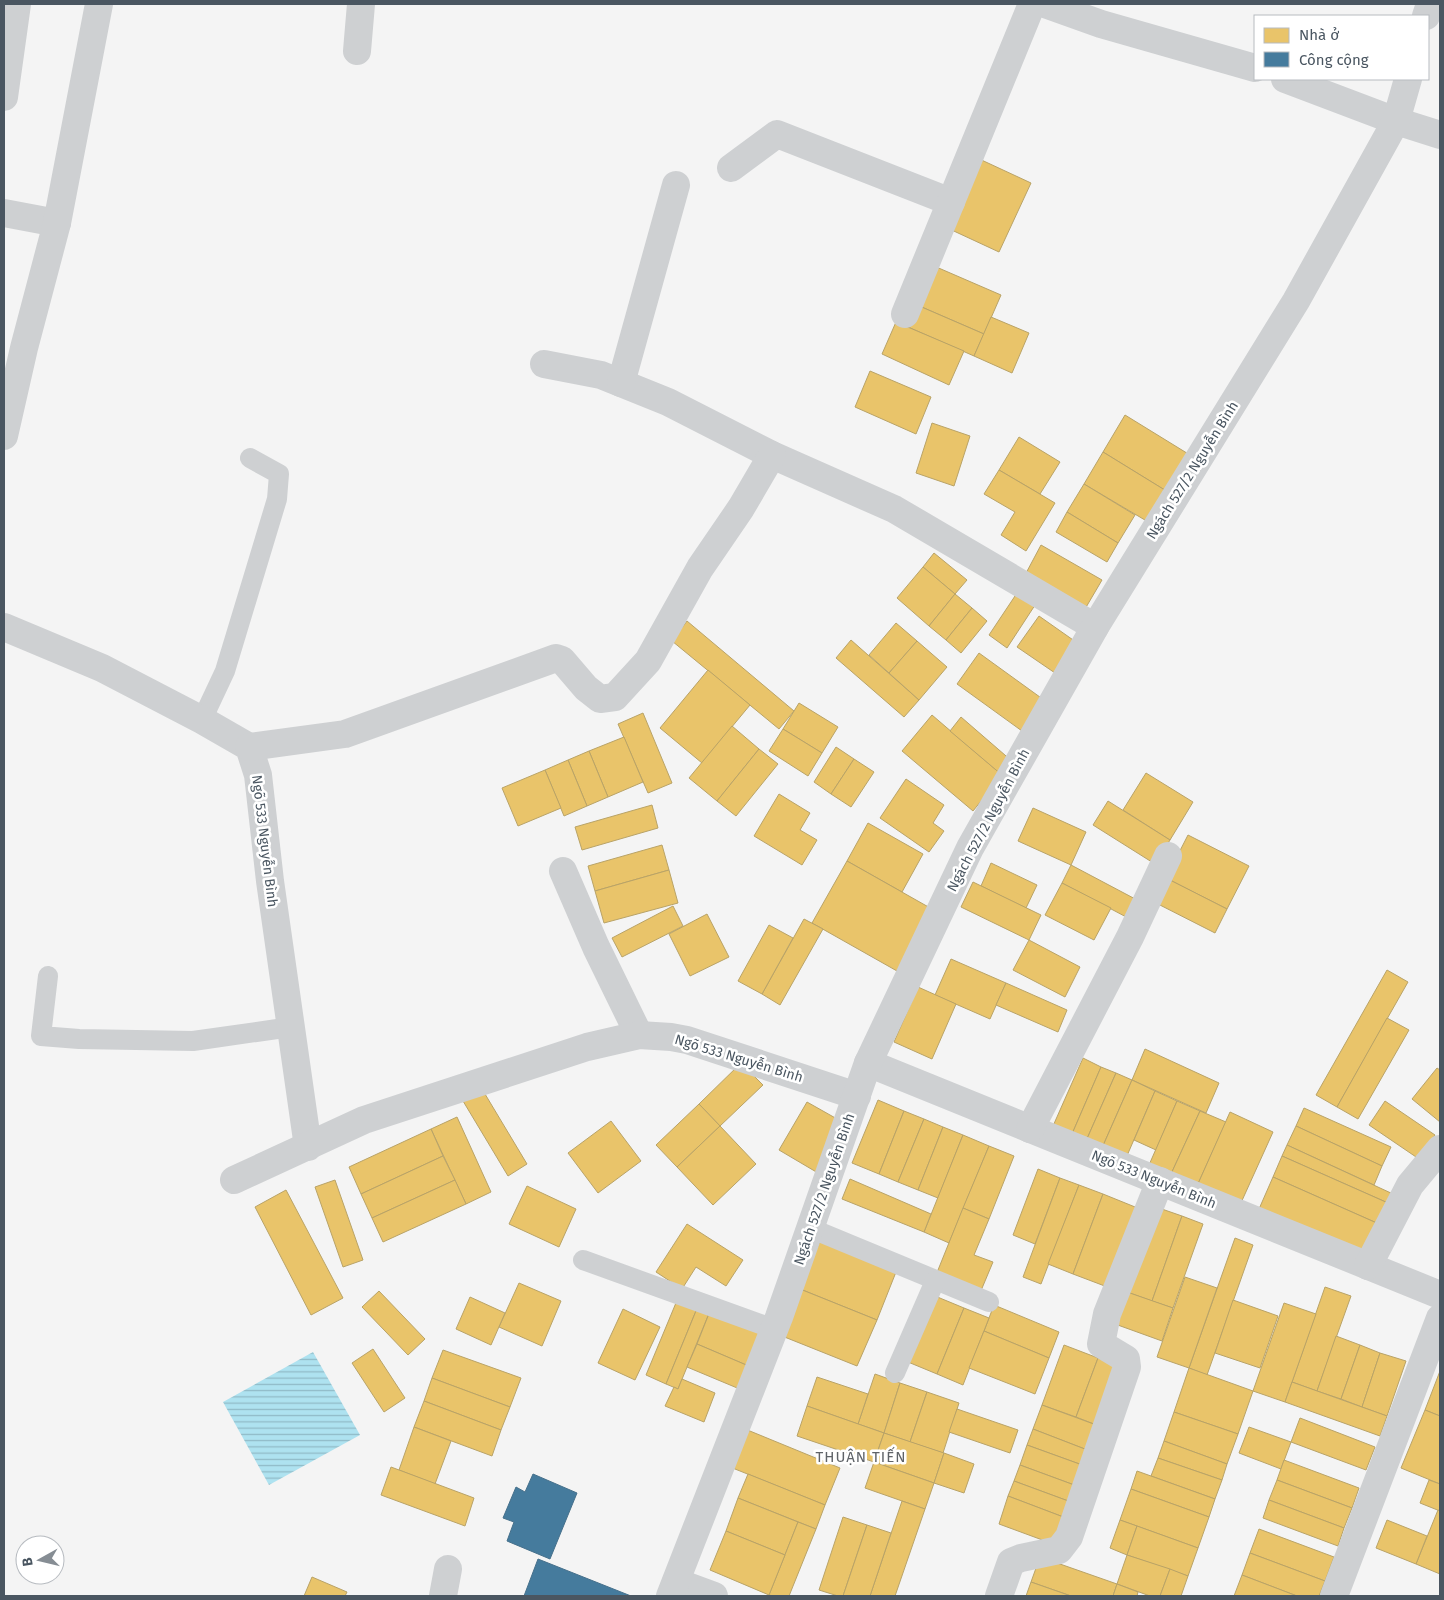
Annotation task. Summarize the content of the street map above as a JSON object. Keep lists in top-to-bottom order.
{
  "streets": {
    "street": ["Ngách 527/2 Nguyễn Bình", "Ngõ 533 Nguyễn Bình"]
  },
  "crossings": [
    ["Ngách 527/2 Nguyễn Bình", "Ngõ 533 Nguyễn Bình"]
  ],
  "districts": ["THUẬN TIẾN"],
  "legend": ["Nhà ở", "Công cộng"],
  "north": "left"
}
